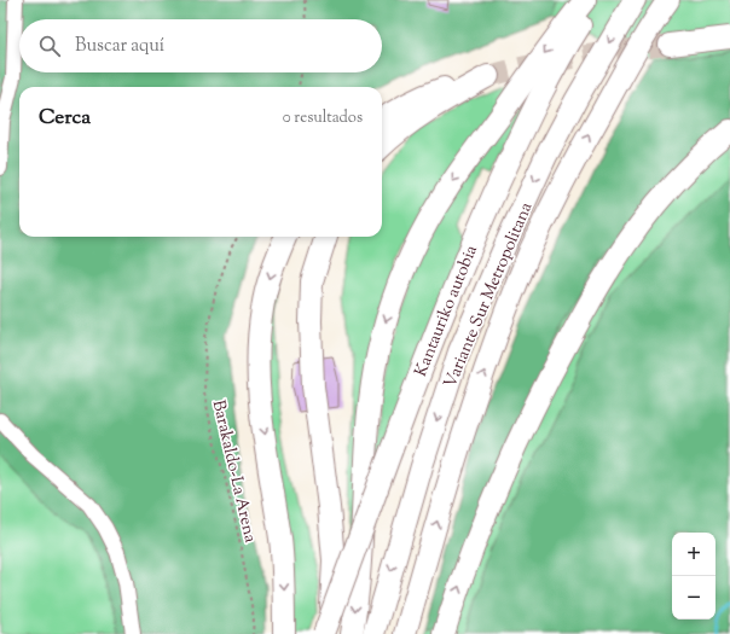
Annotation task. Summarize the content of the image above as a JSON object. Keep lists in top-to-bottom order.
{
  "streets": {
    "highway": ["Variante Sur Metropolitana", "Kantauriko autobia"],
    "path": ["Barakaldo-La Arena"]
  },
  "page": {
    "search": "Buscar aquí",
    "heading": ["Cerca", "0 resultados"],
    "map_buttons": ["+", "−"]
  }
}
